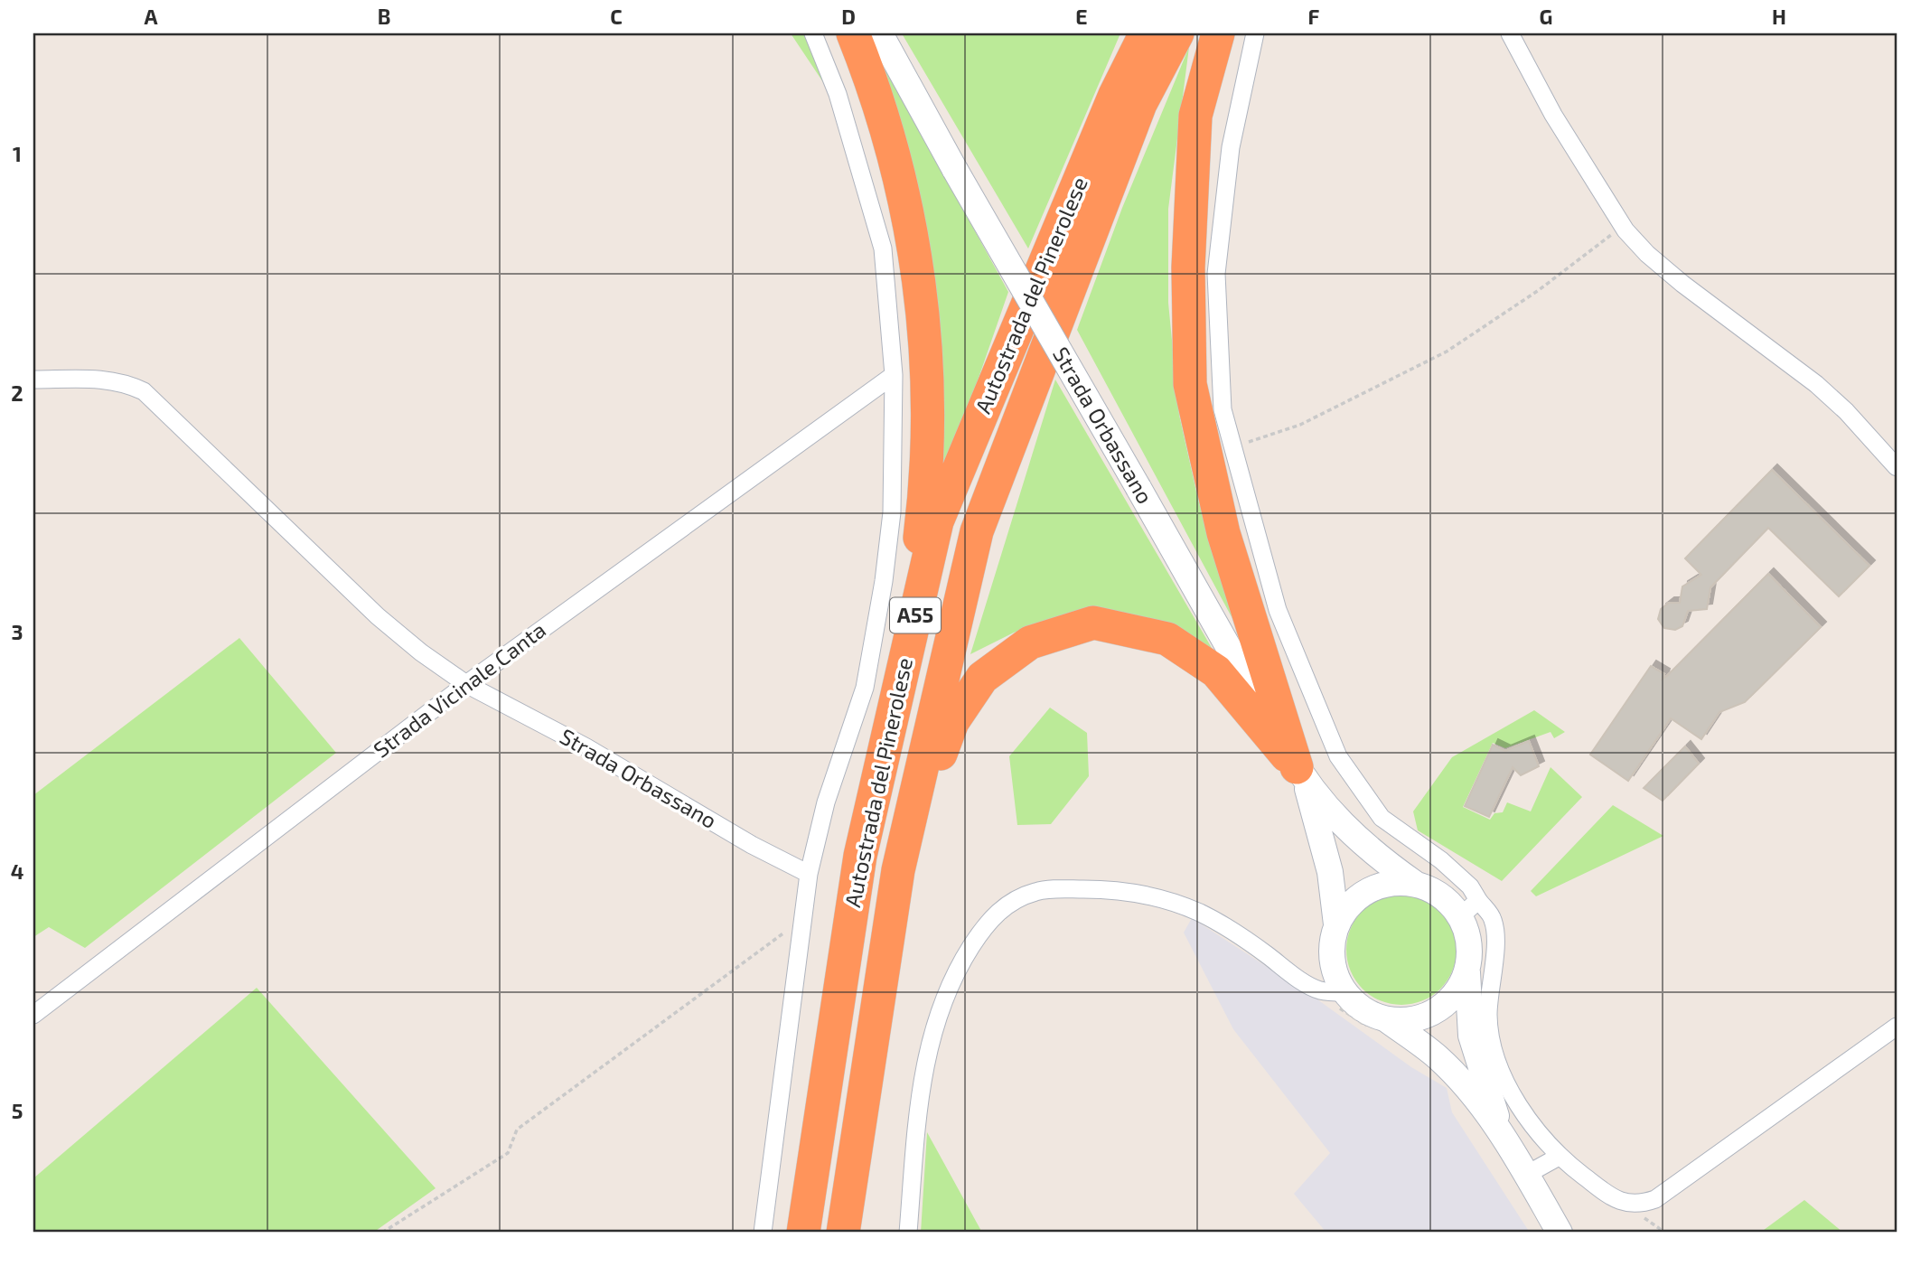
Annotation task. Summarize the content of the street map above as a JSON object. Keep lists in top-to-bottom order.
{
  "streets": {
    "highway": ["Autostrada del Pinerolese", "A55"],
    "main road": ["Strada Orbassano"],
    "street": ["Strada Vicinale Canta"]
  },
  "crossings": [
    ["Strada Orbassano", "Strada Vicinale Canta"]
  ],
  "grid": {
    "columns": [
      "A",
      "B",
      "C",
      "D",
      "E",
      "F",
      "G",
      "H"
    ],
    "rows": [
      "1",
      "2",
      "3",
      "4",
      "5"
    ]
  }
}
